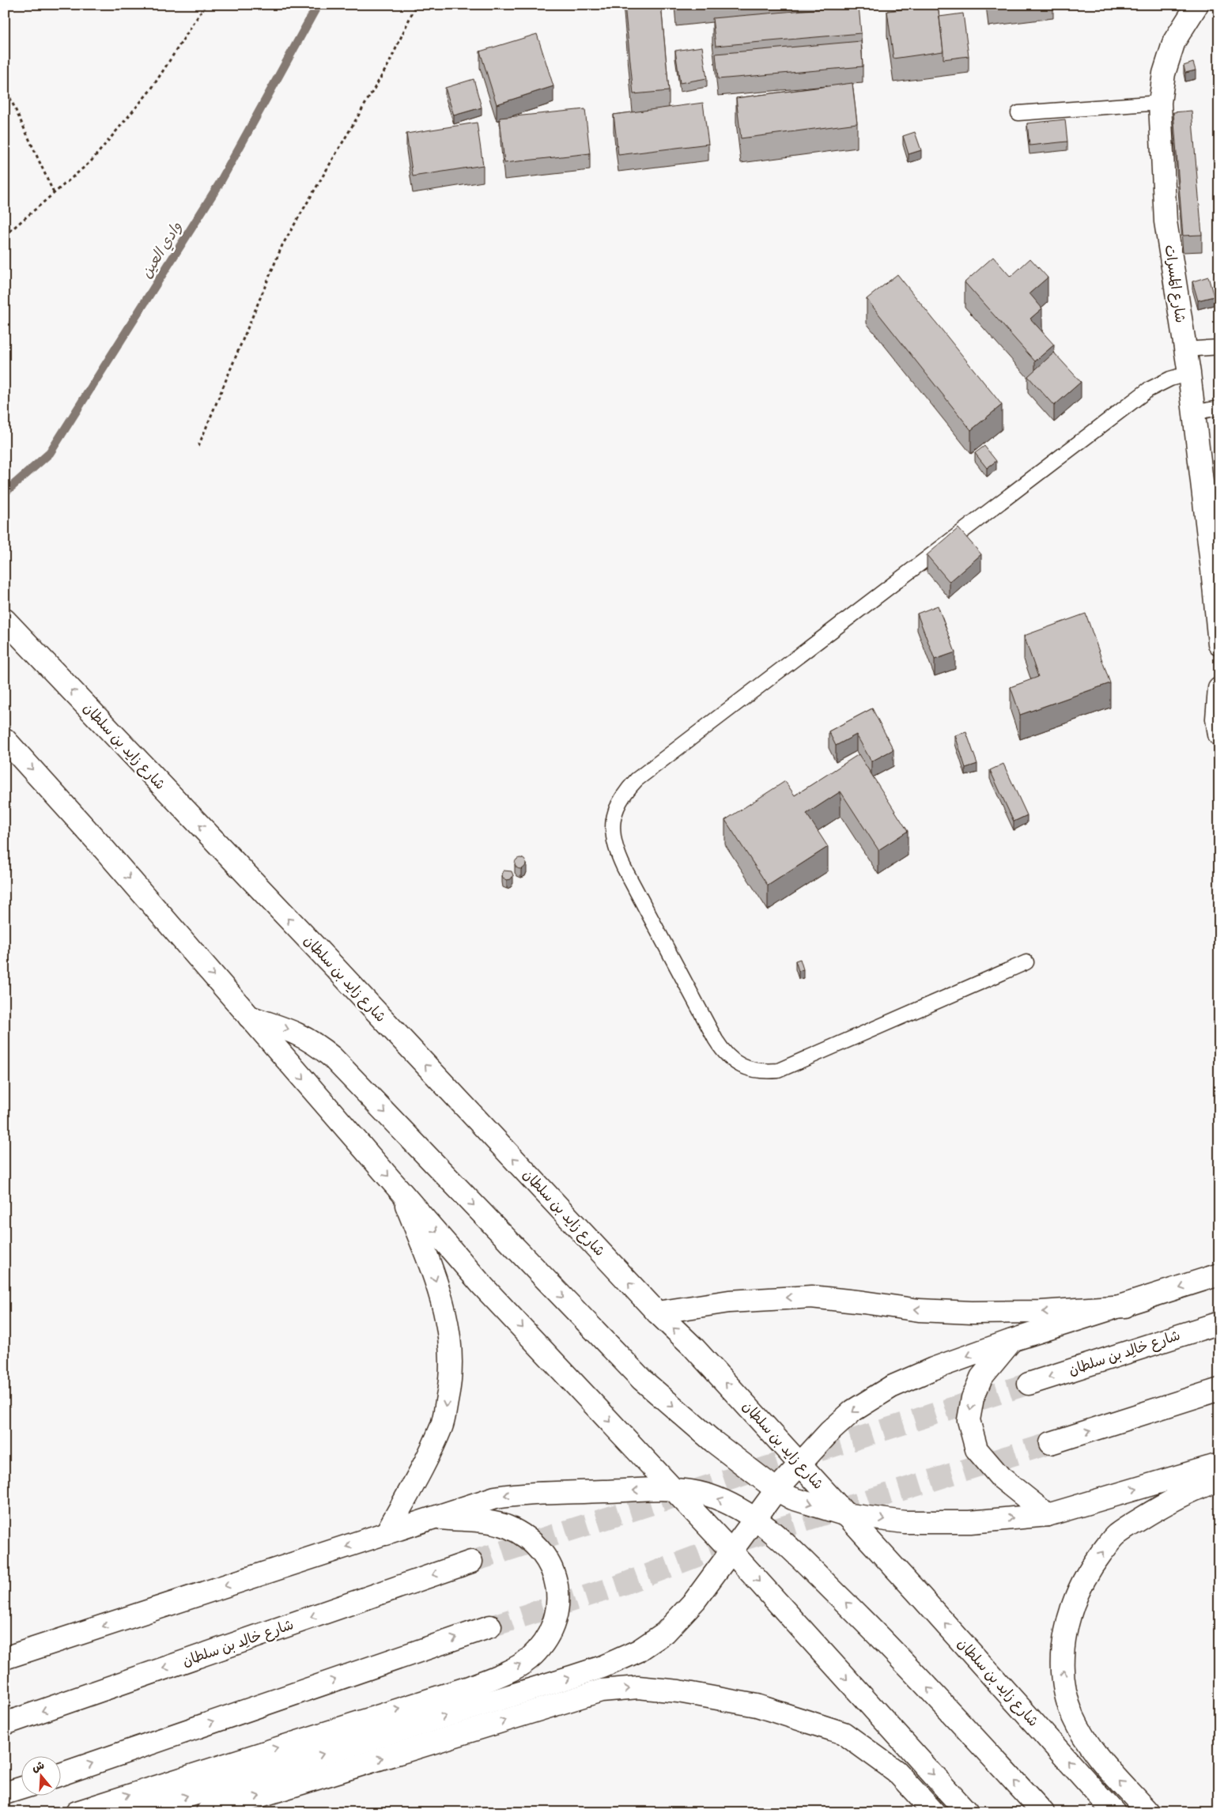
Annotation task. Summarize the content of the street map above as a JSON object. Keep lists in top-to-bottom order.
{
  "streets": {
    "main road": ["شارع المَسرات", "شارع زايد بن سلطان", "شارع خالِد بن سلطان"]
  },
  "water": ["وادي العين"],
  "north": "top"
}
